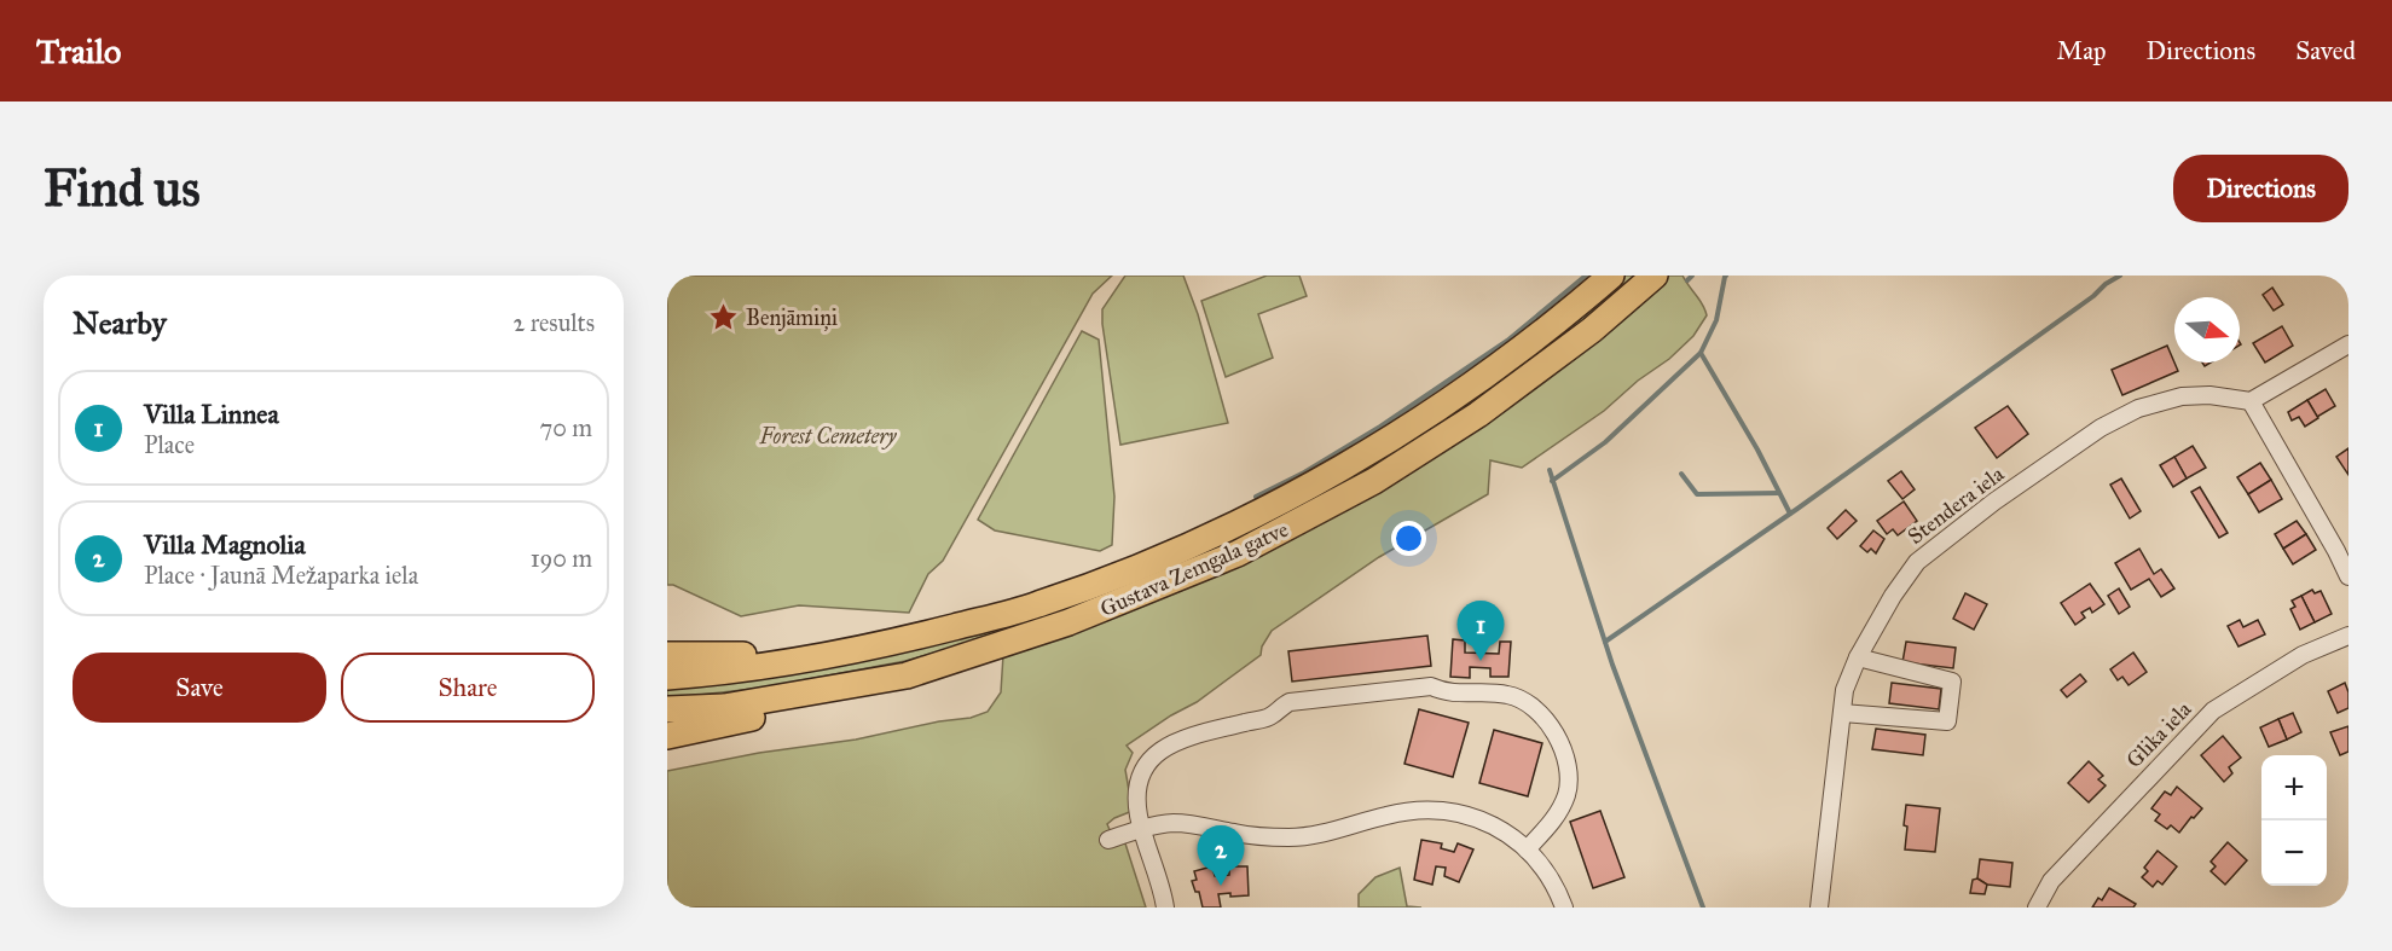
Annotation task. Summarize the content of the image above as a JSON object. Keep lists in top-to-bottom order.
{
  "streets": {
    "main road": ["Gustava Zemgala gatve"],
    "street": ["Stendera iela", "Glika iela"]
  },
  "parks": ["Forest Cemetery"],
  "places": {
    "place": ["Benjāmiņi"]
  },
  "north": "right",
  "page": {
    "header": "Trailo",
    "nav": ["Map", "Directions", "Saved"],
    "buttons": [
      "Directions",
      ["Save", "Share"]
    ],
    "title": "Find us",
    "heading": ["Nearby", "2 results"],
    "list": [
      {
        "mark": "1",
        "name": "Villa Linnea",
        "note": "Place",
        "value": "70 m"
      },
      {
        "mark": "2",
        "name": "Villa Magnolia",
        "note": "Place · Jaunā Mežaparka iela",
        "value": "190 m"
      }
    ],
    "pins": ["1", "2"],
    "map_buttons": ["+", "−"]
  }
}
